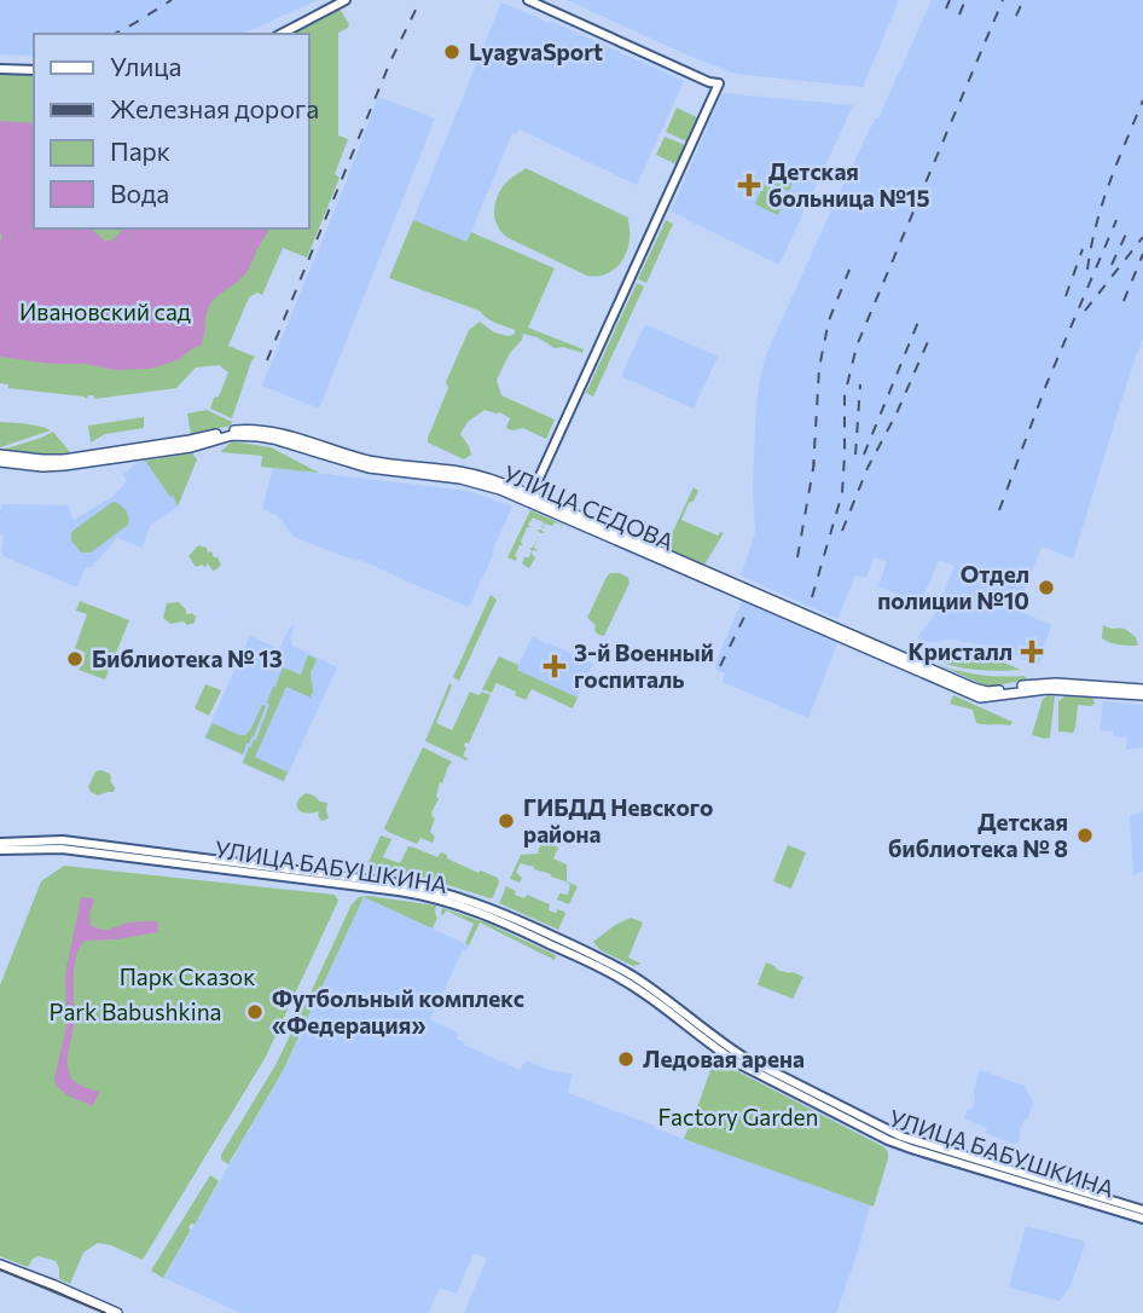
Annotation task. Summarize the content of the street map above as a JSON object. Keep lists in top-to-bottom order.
{
  "streets": {
    "main road": ["УЛИЦА СЕДОВА"],
    "street": ["УЛИЦА БАБУШКИНА"]
  },
  "parks": [
    "Ивановский сад",
    "Парк Сказок",
    "Park Babushkina",
    "Factory Garden"
  ],
  "places": {
    "other": [
      "LyagvaSport",
      "Отдел полиции №10",
      "Библиотека № 13",
      "ГИБДД Невского района",
      "Детская библиотека № 8",
      "Футбольный комплекс «Федерация»",
      "Ледовая арена"
    ],
    "health": ["Детская больница №15", "Кристалл", "3-й Военный госпиталь"]
  },
  "legend": [
    "Улица",
    "Железная дорога",
    "Парк",
    "Вода"
  ]
}
